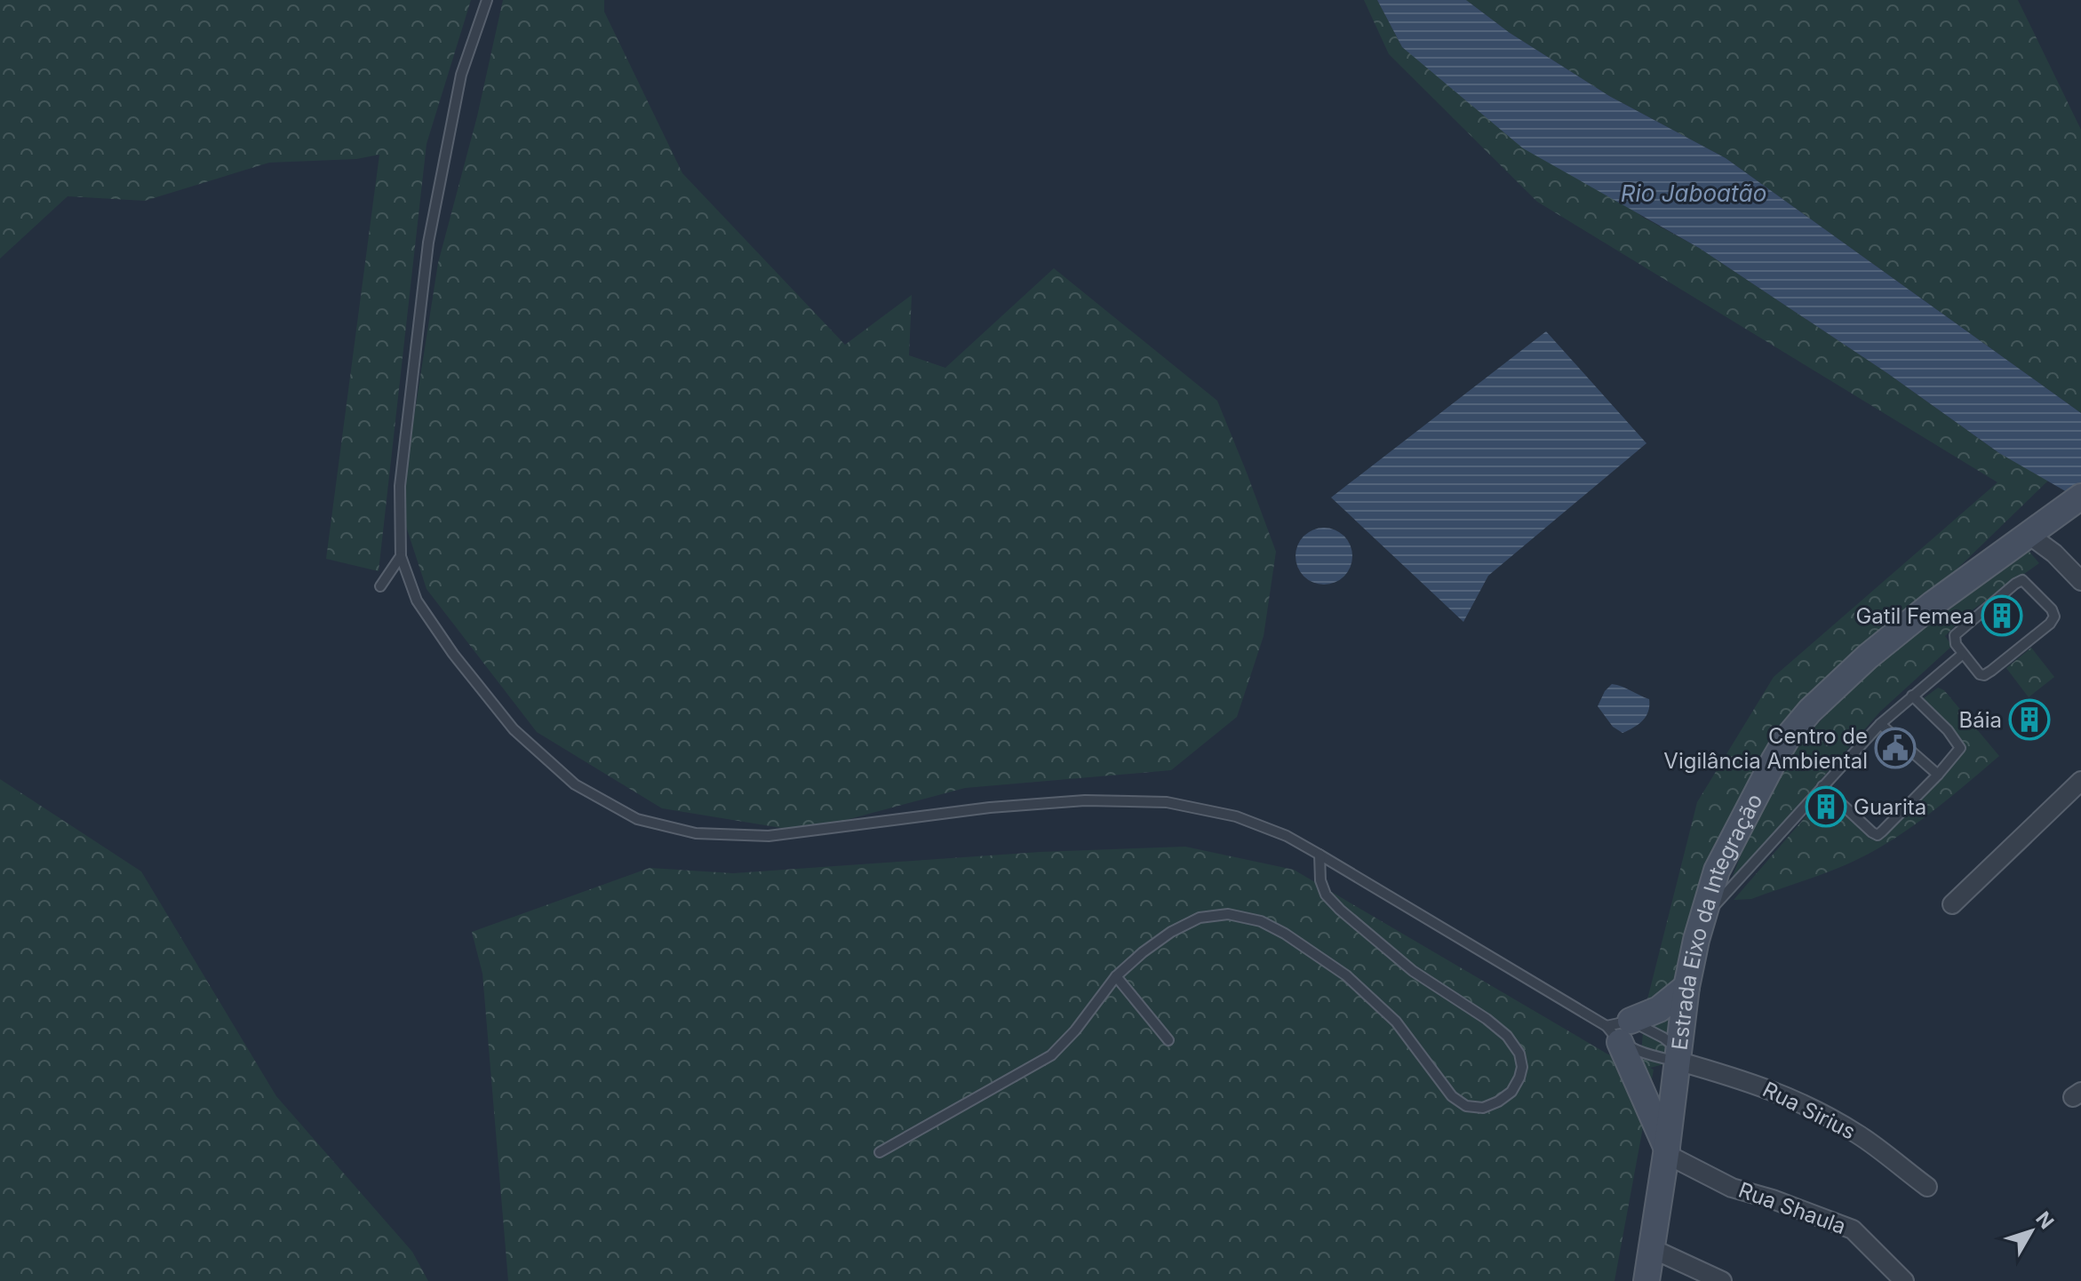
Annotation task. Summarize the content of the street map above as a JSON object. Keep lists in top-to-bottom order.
{
  "streets": {
    "main road": ["Estrada Eixo da Integração"],
    "street": ["Rua Sirius", "Rua Shaula"]
  },
  "crossings": [
    ["Estrada Eixo da Integração", "Rua Sirius"],
    ["Estrada Eixo da Integração", "Rua Shaula"]
  ],
  "water": ["Rio Jaboatão"],
  "places": {
    "building": ["Gatil Femea", "Báia", "Guarita"],
    "public building": ["Centro de Vigilância Ambiental"]
  },
  "north": "top right"
}
